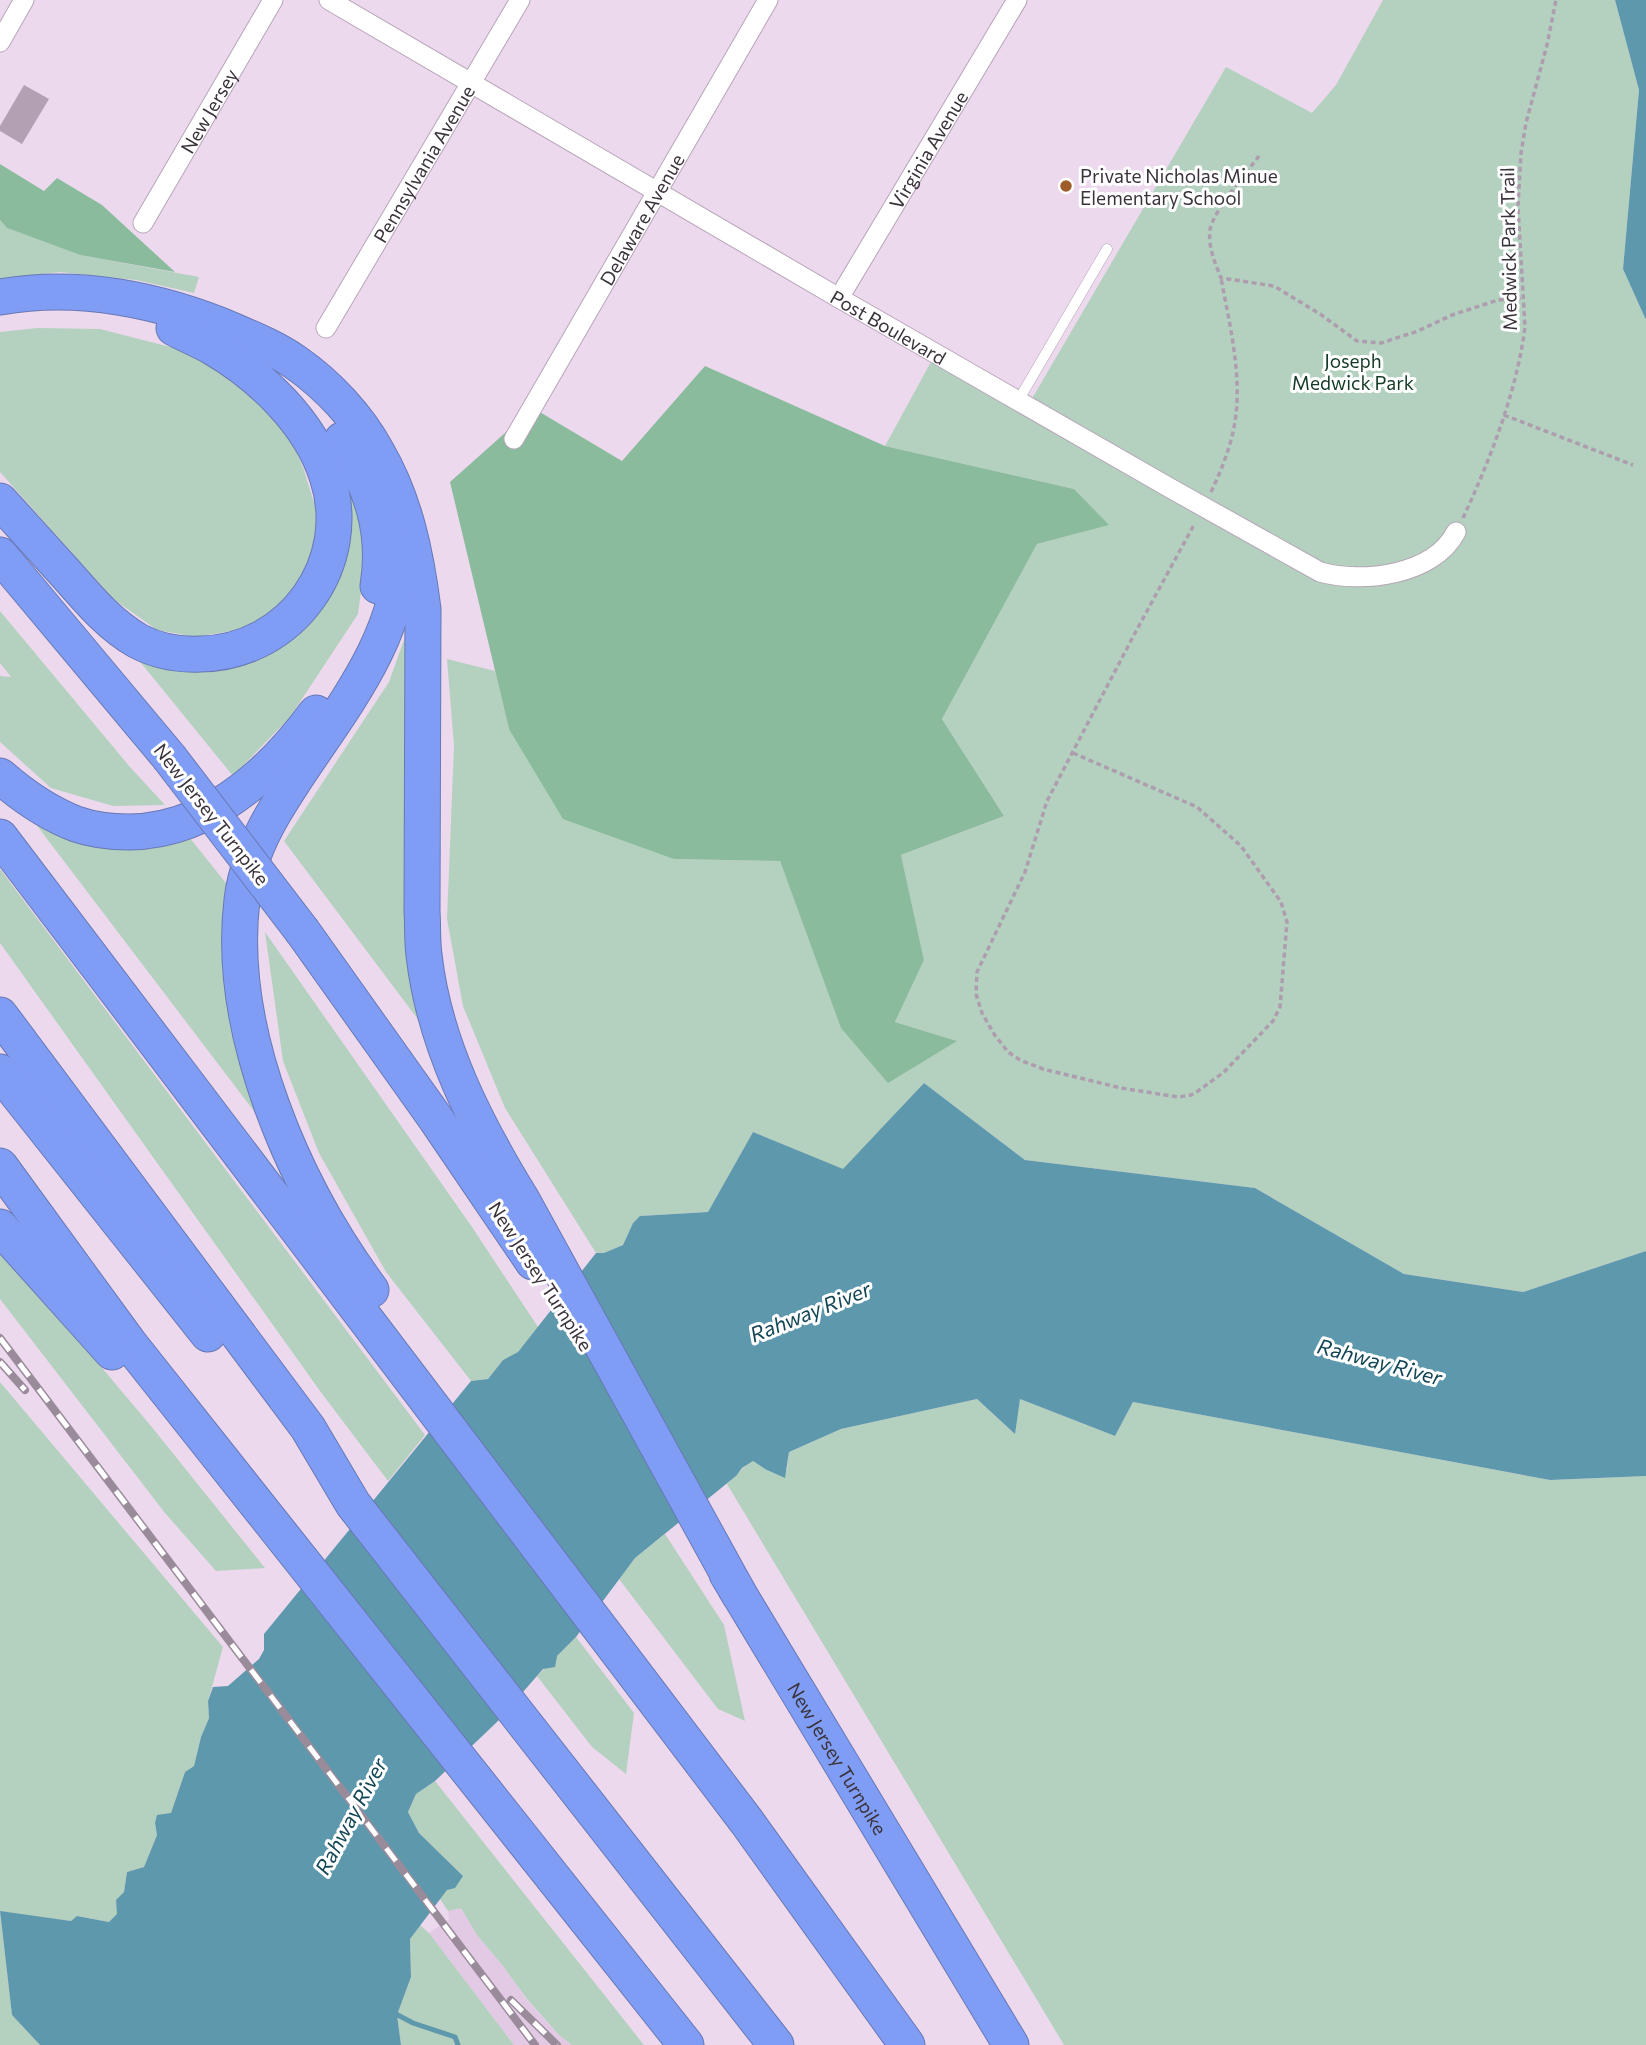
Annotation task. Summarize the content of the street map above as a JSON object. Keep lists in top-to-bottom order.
{
  "streets": {
    "highway": ["New Jersey Turnpike"],
    "street": [
      "New Jersey",
      "Virginia Avenue",
      "Pennsylvania Avenue",
      "Delaware Avenue",
      "Post Boulevard"
    ],
    "path": ["Medwick Park Trail"]
  },
  "crossings": [
    ["Virginia Avenue", "Post Boulevard"],
    ["Pennsylvania Avenue", "Post Boulevard"],
    ["Delaware Avenue", "Post Boulevard"],
    ["Medwick Park Trail", "Post Boulevard"]
  ],
  "water": ["Rahway River"],
  "parks": ["Joseph Medwick Park"],
  "places": ["Private Nicholas Minue Elementary School"]
}
